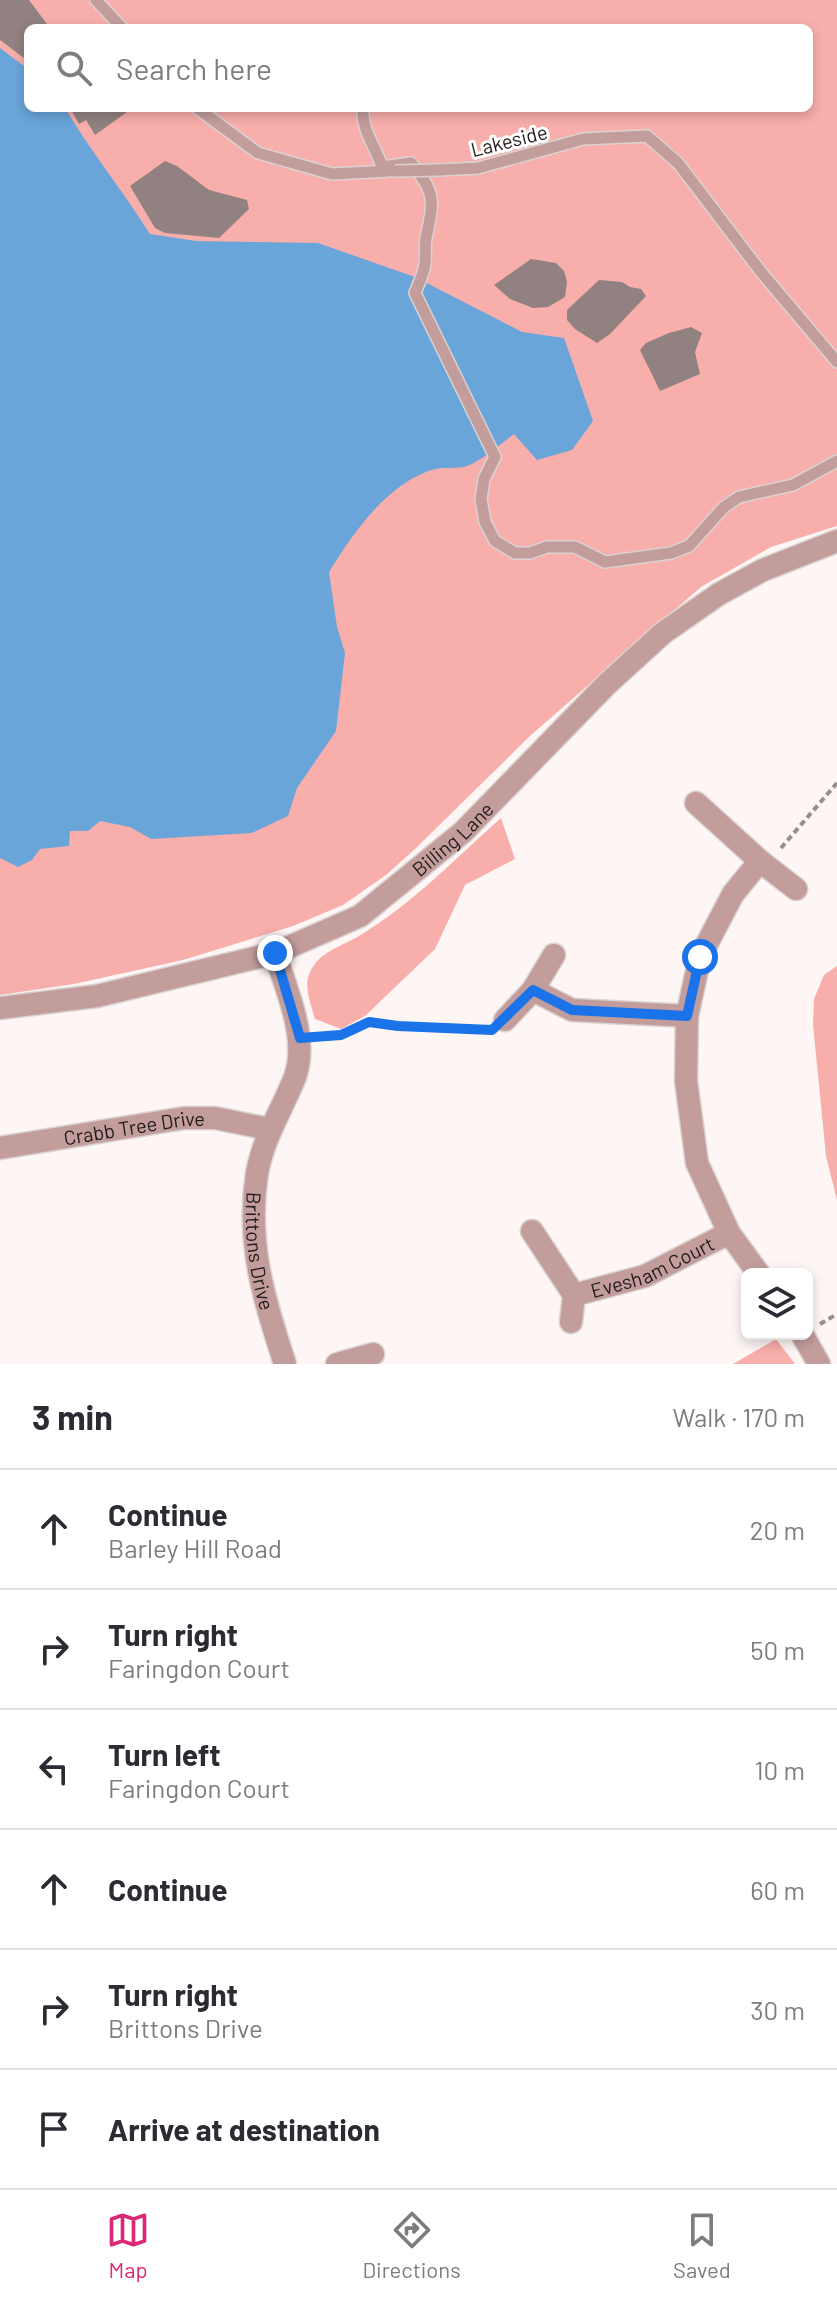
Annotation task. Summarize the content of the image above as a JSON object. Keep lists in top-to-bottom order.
{
  "streets": {
    "street": [
      "Billing Lane",
      "Crabb Tree Drive",
      "Brittons Drive",
      "Evesham Court"
    ],
    "lane": ["Lakeside"]
  },
  "crossings": [
    ["Billing Lane", "Brittons Drive"],
    ["Crabb Tree Drive", "Brittons Drive"]
  ],
  "page": {
    "search": "Search here",
    "heading": ["3 min", "Walk · 170 m"],
    "list": [
      ["Continue", "Barley Hill Road", "20 m"],
      ["Turn right", "Faringdon Court", "50 m"],
      ["Turn left", "Faringdon Court", "10 m"],
      ["Continue", "60 m"],
      ["Turn right", "Brittons Drive", "30 m"],
      "Arrive at destination"
    ],
    "nav": ["Map", "Directions", "Saved"]
  }
}
